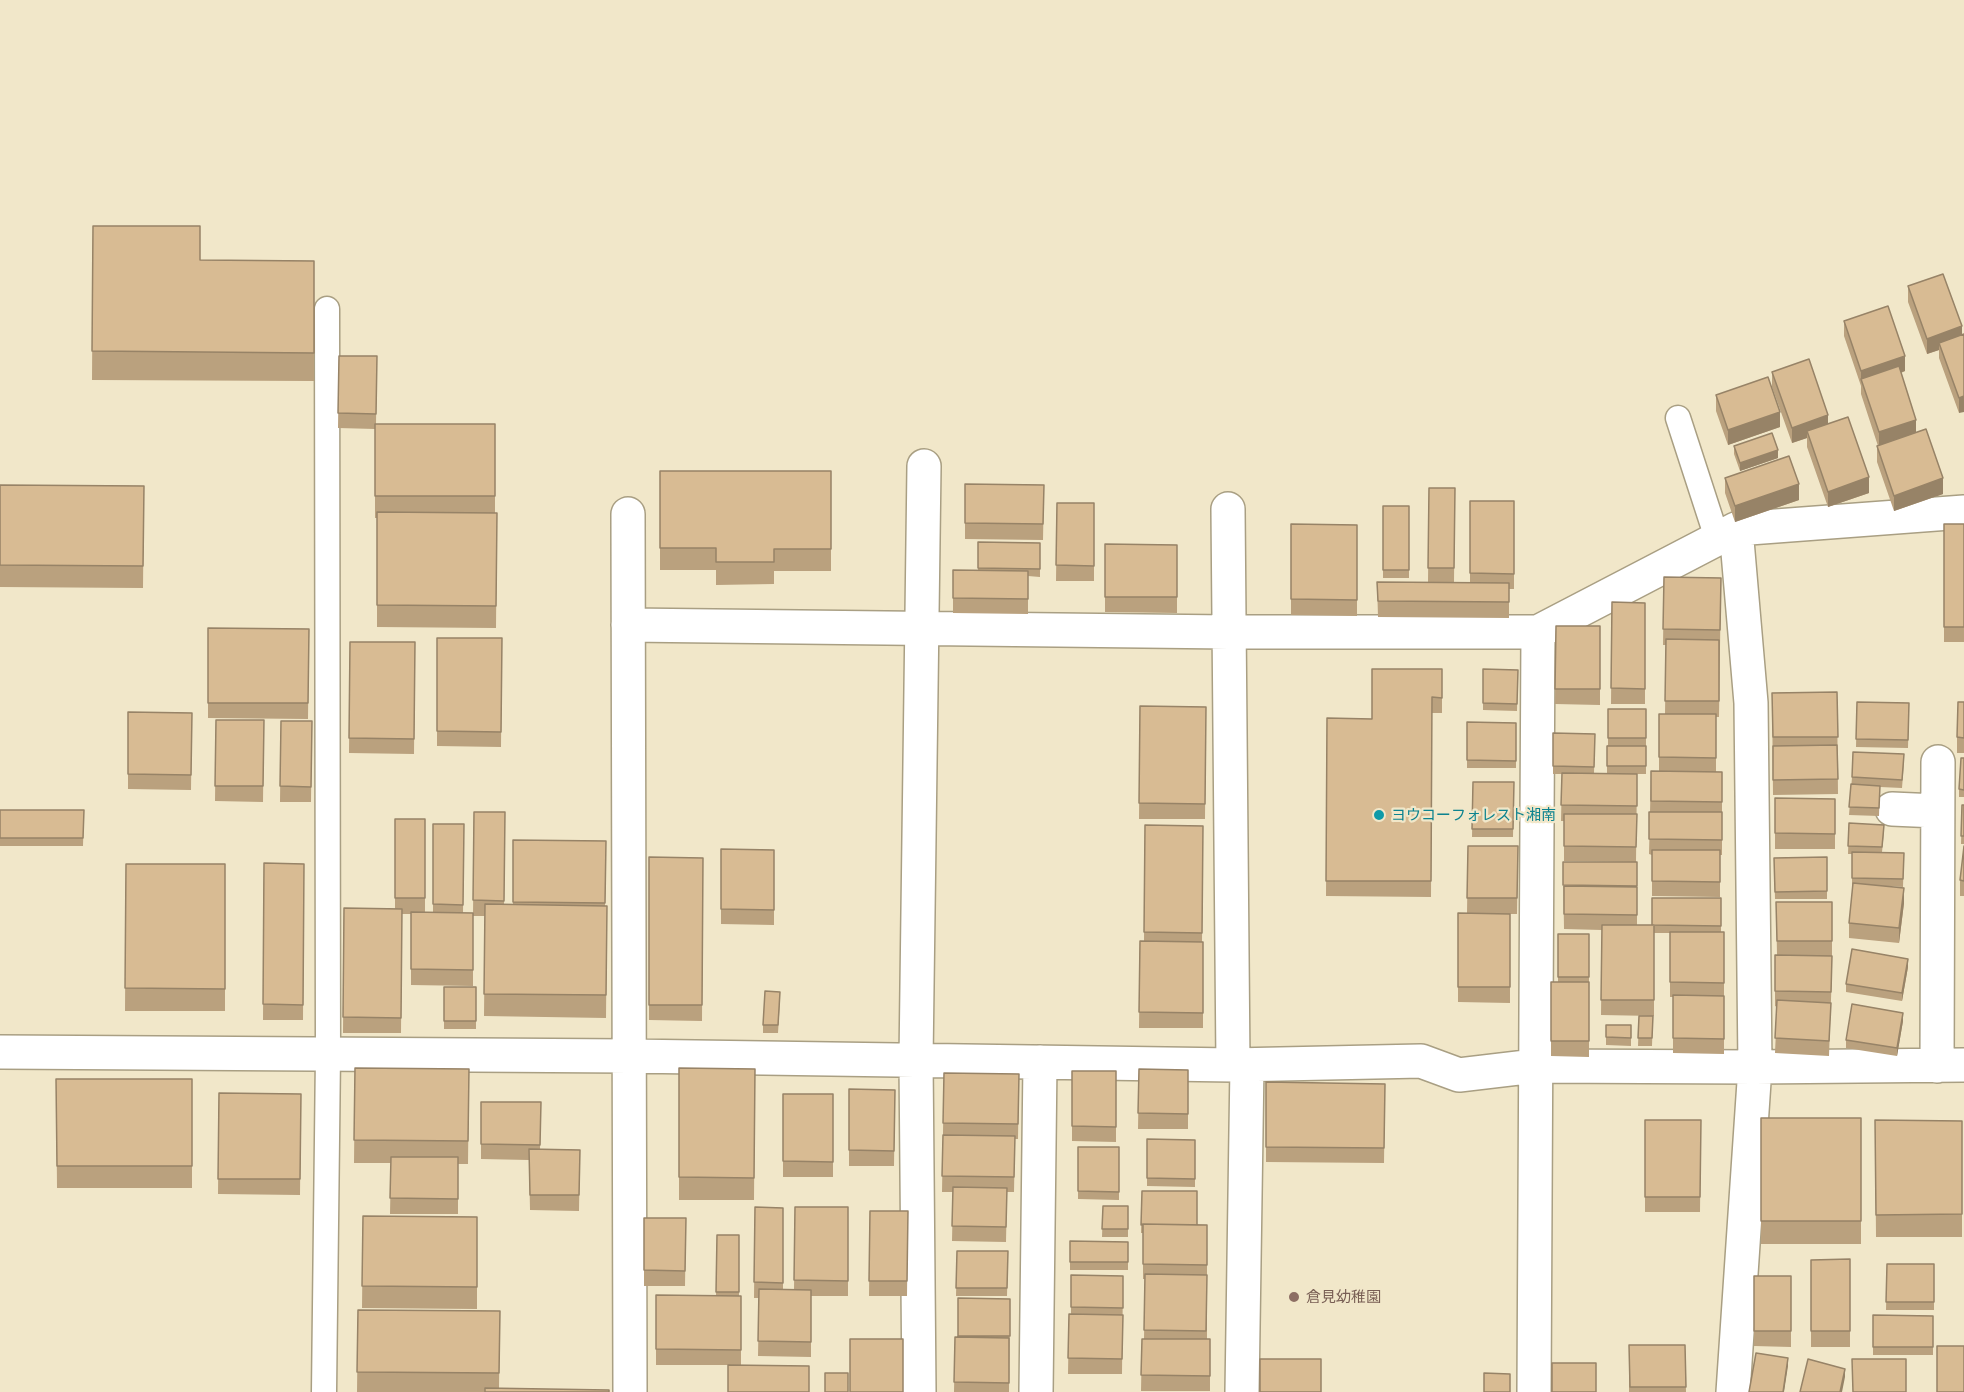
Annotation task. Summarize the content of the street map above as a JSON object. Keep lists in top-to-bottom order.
{
  "places": ["ヨウコーフォレスト湘南", "倉見幼稚園"]
}
